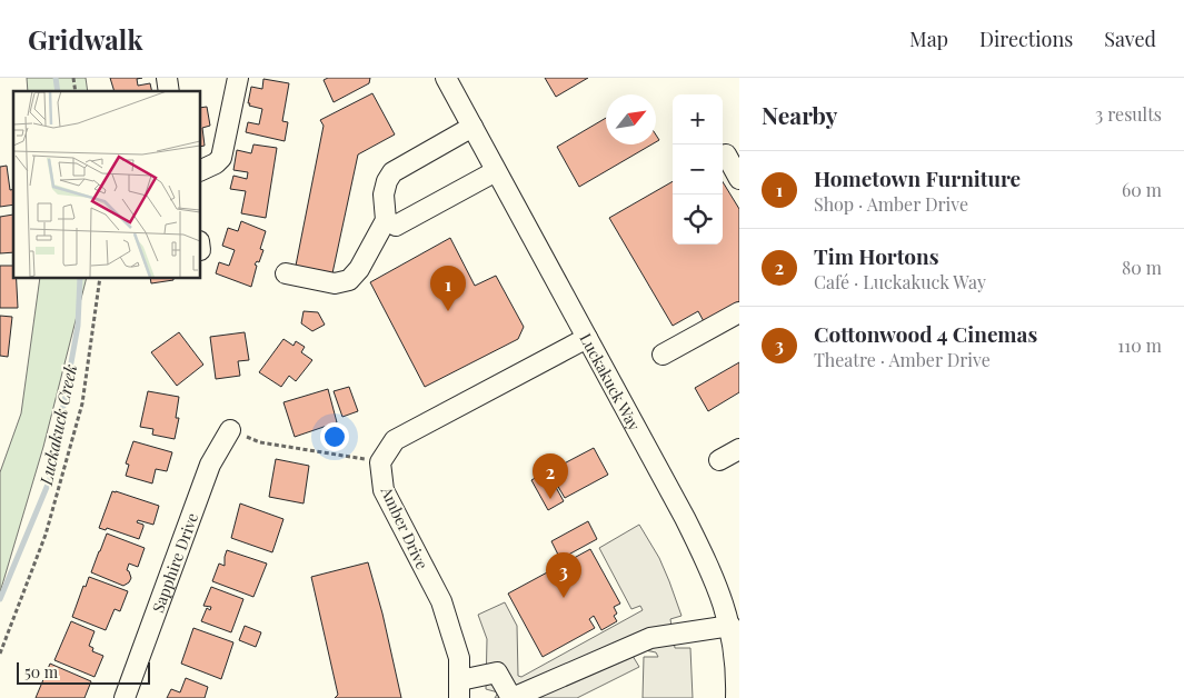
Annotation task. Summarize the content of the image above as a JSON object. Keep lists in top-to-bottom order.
{
  "streets": {
    "street": ["Luckakuck Way", "Amber Drive", "Sapphire Drive"]
  },
  "water": ["Luckakuck Creek"],
  "scale_bar": "50 m",
  "north": "top right",
  "page": {
    "header": "Gridwalk",
    "nav": ["Map", "Directions", "Saved"],
    "heading": ["Nearby", "3 results"],
    "map_buttons": ["+", "−"],
    "list": [
      {
        "mark": "1",
        "name": "Hometown Furniture",
        "note": "Shop · Amber Drive",
        "value": "60 m"
      },
      {
        "mark": "2",
        "name": "Tim Hortons",
        "note": "Café · Luckakuck Way",
        "value": "80 m"
      },
      {
        "mark": "3",
        "name": "Cottonwood 4 Cinemas",
        "note": "Theatre · Amber Drive",
        "value": "110 m"
      }
    ],
    "pins": ["1", "2", "3"],
    "scale": "50 m"
  }
}
